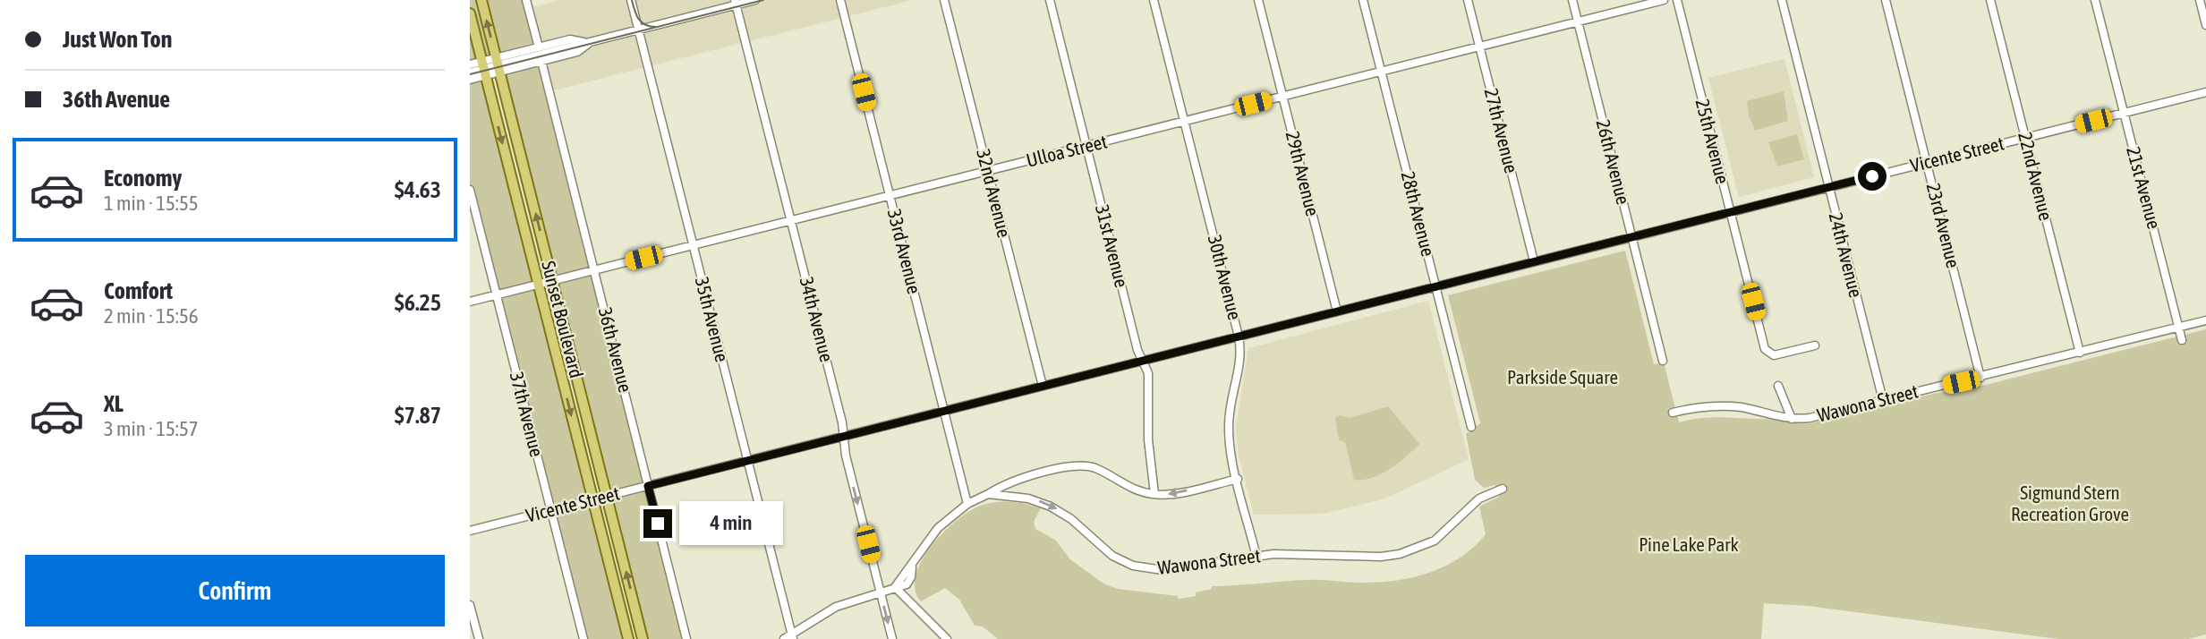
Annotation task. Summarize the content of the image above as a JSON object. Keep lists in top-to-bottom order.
{
  "streets": {
    "main road": ["Sunset Boulevard"],
    "street": [
      "27th Avenue",
      "25th Avenue",
      "Ulloa Street",
      "Vicente Street",
      "26th Avenue",
      "29th Avenue",
      "22nd Avenue",
      "21st Avenue",
      "32nd Avenue",
      "28th Avenue",
      "23rd Avenue",
      "31st Avenue",
      "33rd Avenue",
      "24th Avenue",
      "30th Avenue",
      "35th Avenue",
      "34th Avenue",
      "36th Avenue",
      "Wawona Street",
      "37th Avenue"
    ]
  },
  "crossings": [
    ["27th Avenue", "Ulloa Street"],
    ["27th Avenue", "Vicente Street"],
    ["25th Avenue", "Vicente Street"],
    ["Ulloa Street", "26th Avenue"],
    ["Ulloa Street", "29th Avenue"],
    ["Ulloa Street", "32nd Avenue"],
    ["Ulloa Street", "28th Avenue"],
    ["Ulloa Street", "31st Avenue"],
    ["Ulloa Street", "33rd Avenue"],
    ["Ulloa Street", "30th Avenue"],
    ["Ulloa Street", "Sunset Boulevard"],
    ["Ulloa Street", "35th Avenue"],
    ["Ulloa Street", "34th Avenue"],
    ["Ulloa Street", "36th Avenue"],
    ["Ulloa Street", "37th Avenue"],
    ["Vicente Street", "26th Avenue"],
    ["Vicente Street", "29th Avenue"],
    ["Vicente Street", "22nd Avenue"],
    ["Vicente Street", "21st Avenue"],
    ["Vicente Street", "32nd Avenue"],
    ["Vicente Street", "28th Avenue"],
    ["Vicente Street", "23rd Avenue"],
    ["Vicente Street", "31st Avenue"],
    ["Vicente Street", "33rd Avenue"],
    ["Vicente Street", "24th Avenue"],
    ["Vicente Street", "30th Avenue"],
    ["Vicente Street", "Sunset Boulevard"],
    ["Vicente Street", "35th Avenue"],
    ["Vicente Street", "34th Avenue"],
    ["Vicente Street", "36th Avenue"],
    ["Vicente Street", "37th Avenue"],
    ["22nd Avenue", "Wawona Street"],
    ["21st Avenue", "Wawona Street"],
    ["23rd Avenue", "Wawona Street"],
    ["24th Avenue", "Wawona Street"],
    ["30th Avenue", "Wawona Street"]
  ],
  "parks": ["Parkside Square", "Sigmund Stern Recreation Grove", "Pine Lake Park"],
  "page": {
    "banner": ["Just Won Ton", "36th Avenue"],
    "list": [
      {
        "name": "Economy",
        "note": "1 min · 15:55",
        "value": "$4.63"
      },
      {
        "name": "Comfort",
        "note": "2 min · 15:56",
        "value": "$6.25"
      },
      {
        "name": "XL",
        "note": "3 min · 15:57",
        "value": "$7.87"
      }
    ],
    "bubble": "4 min",
    "buttons": "Confirm"
  }
}
